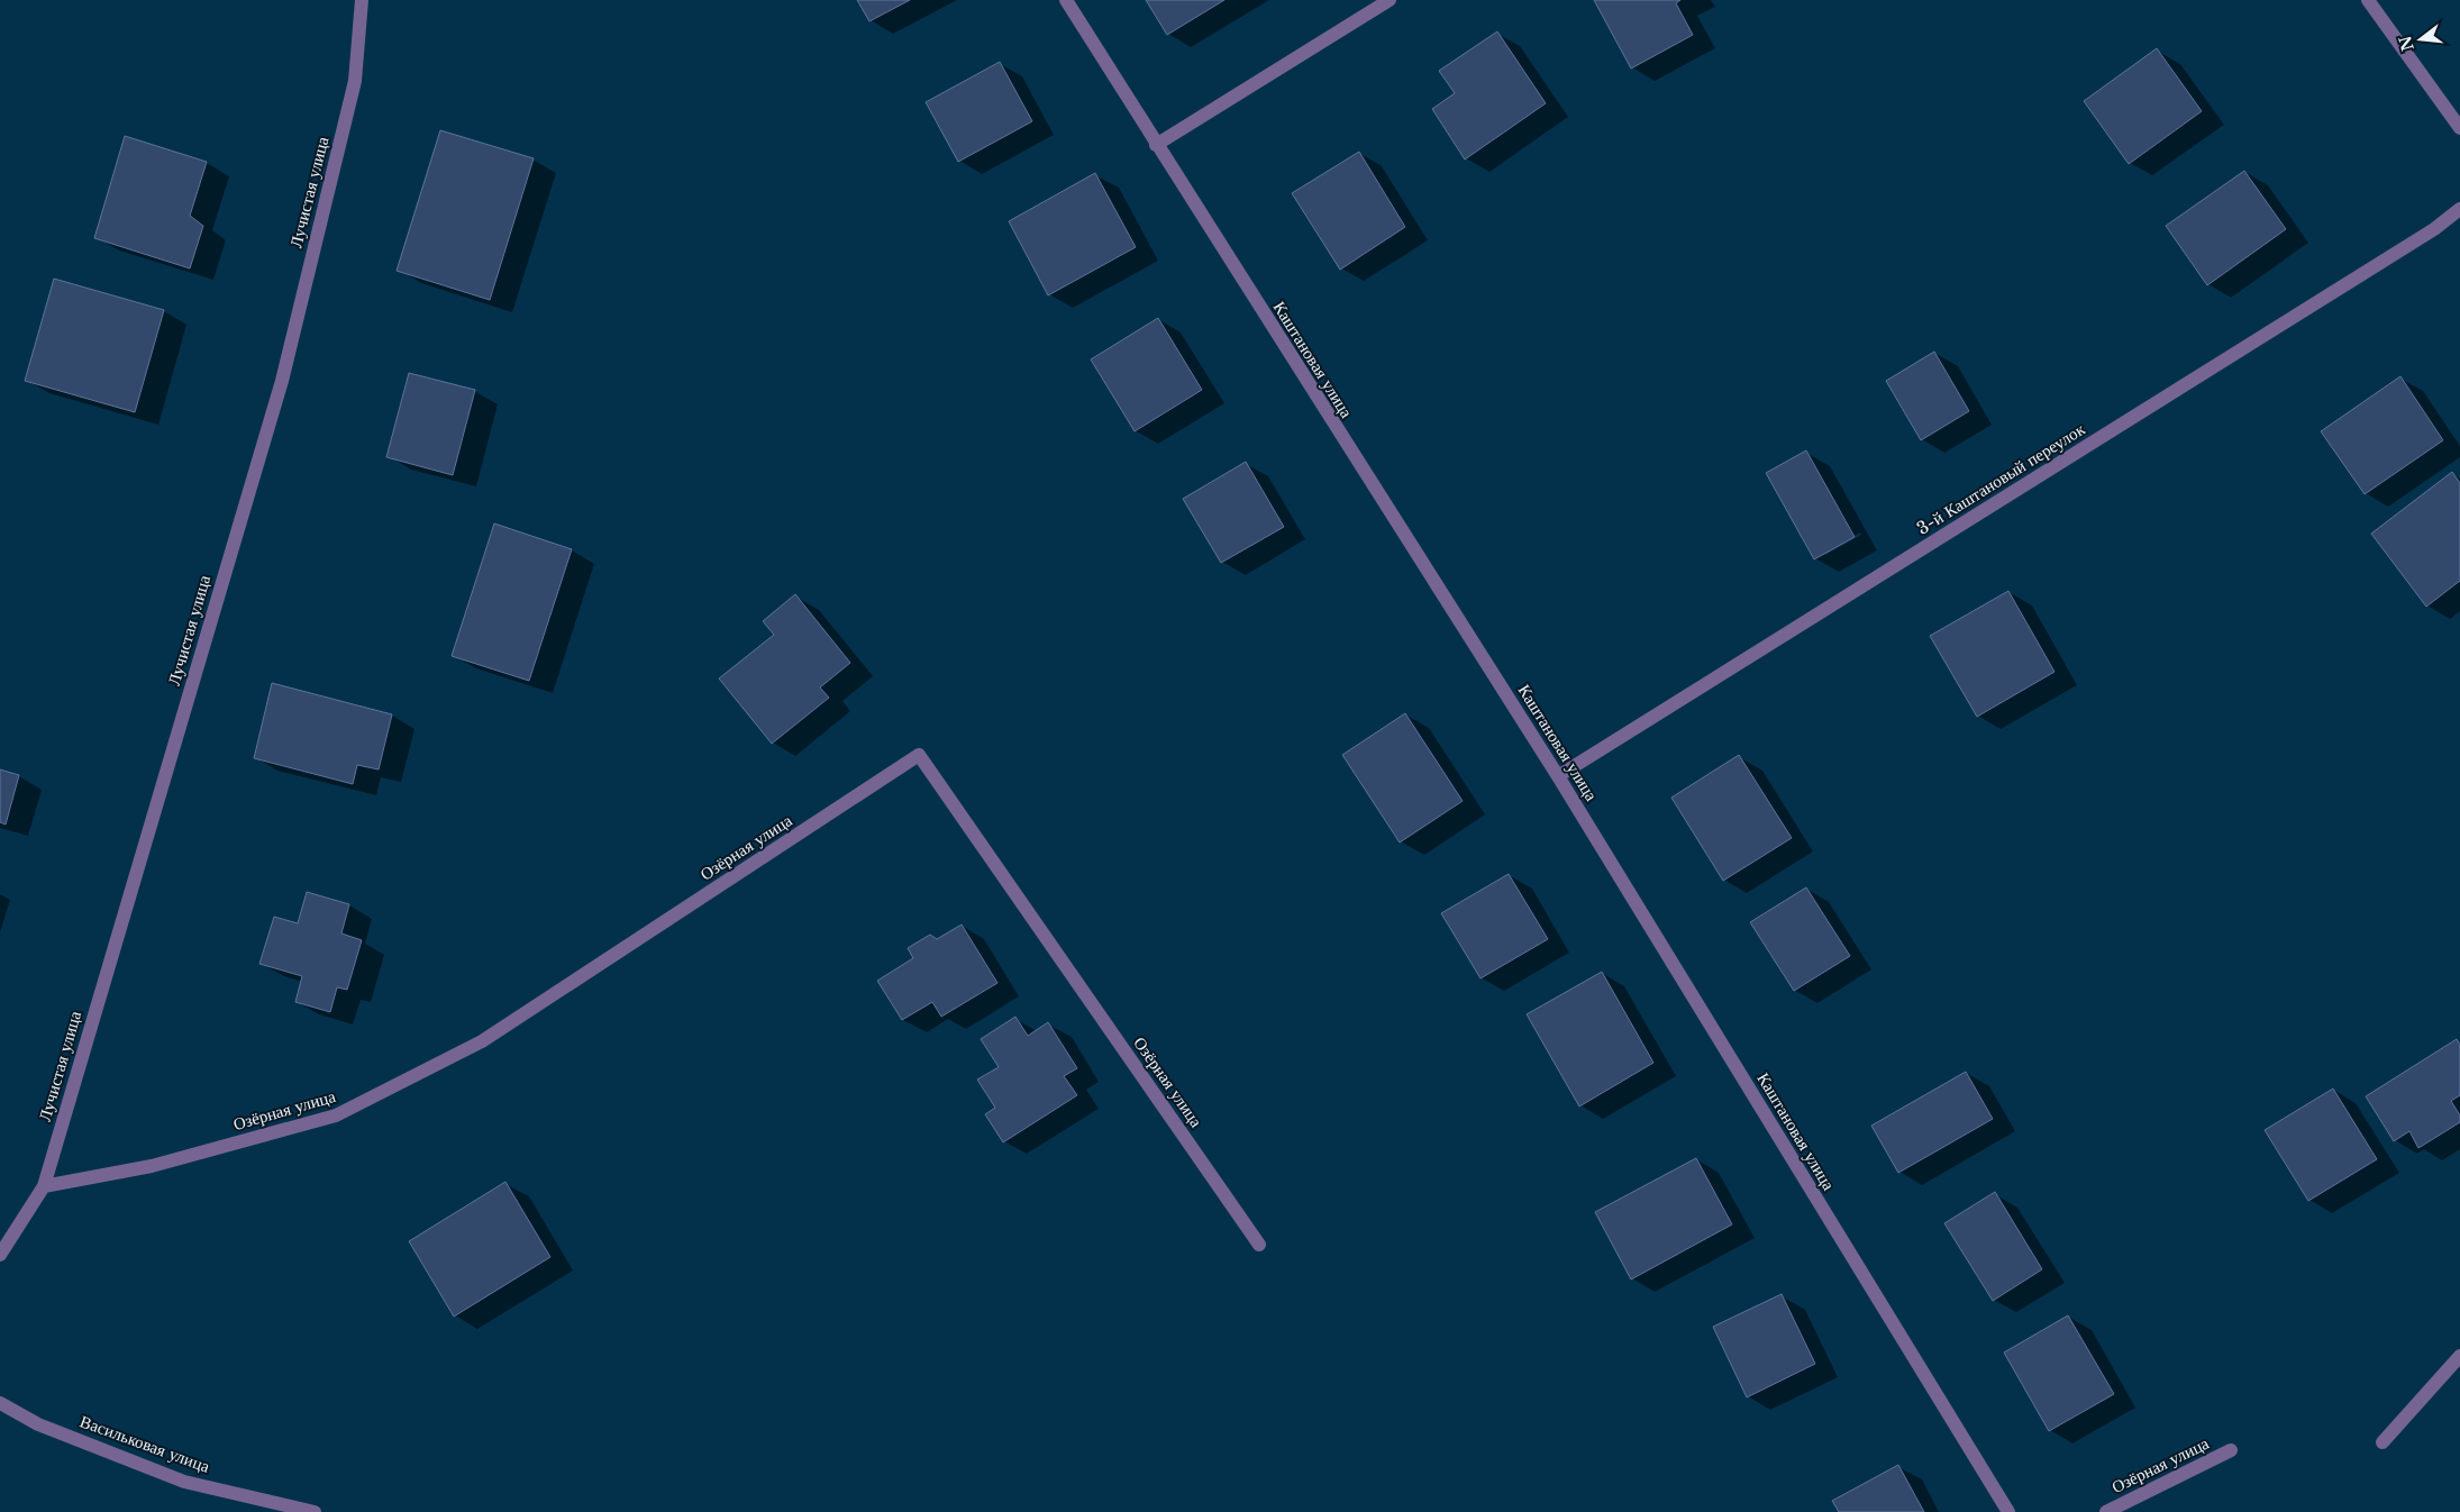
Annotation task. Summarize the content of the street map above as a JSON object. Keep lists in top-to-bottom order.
{
  "streets": {
    "street": [
      "Лучистая улица",
      "Каштановая улица",
      "3-й Каштановый переулок",
      "Озёрная улица",
      "Васильковая улица"
    ]
  },
  "crossings": [
    ["Лучистая улица", "Озёрная улица"],
    ["Каштановая улица", "3-й Каштановый переулок"]
  ],
  "north": "left"
}
